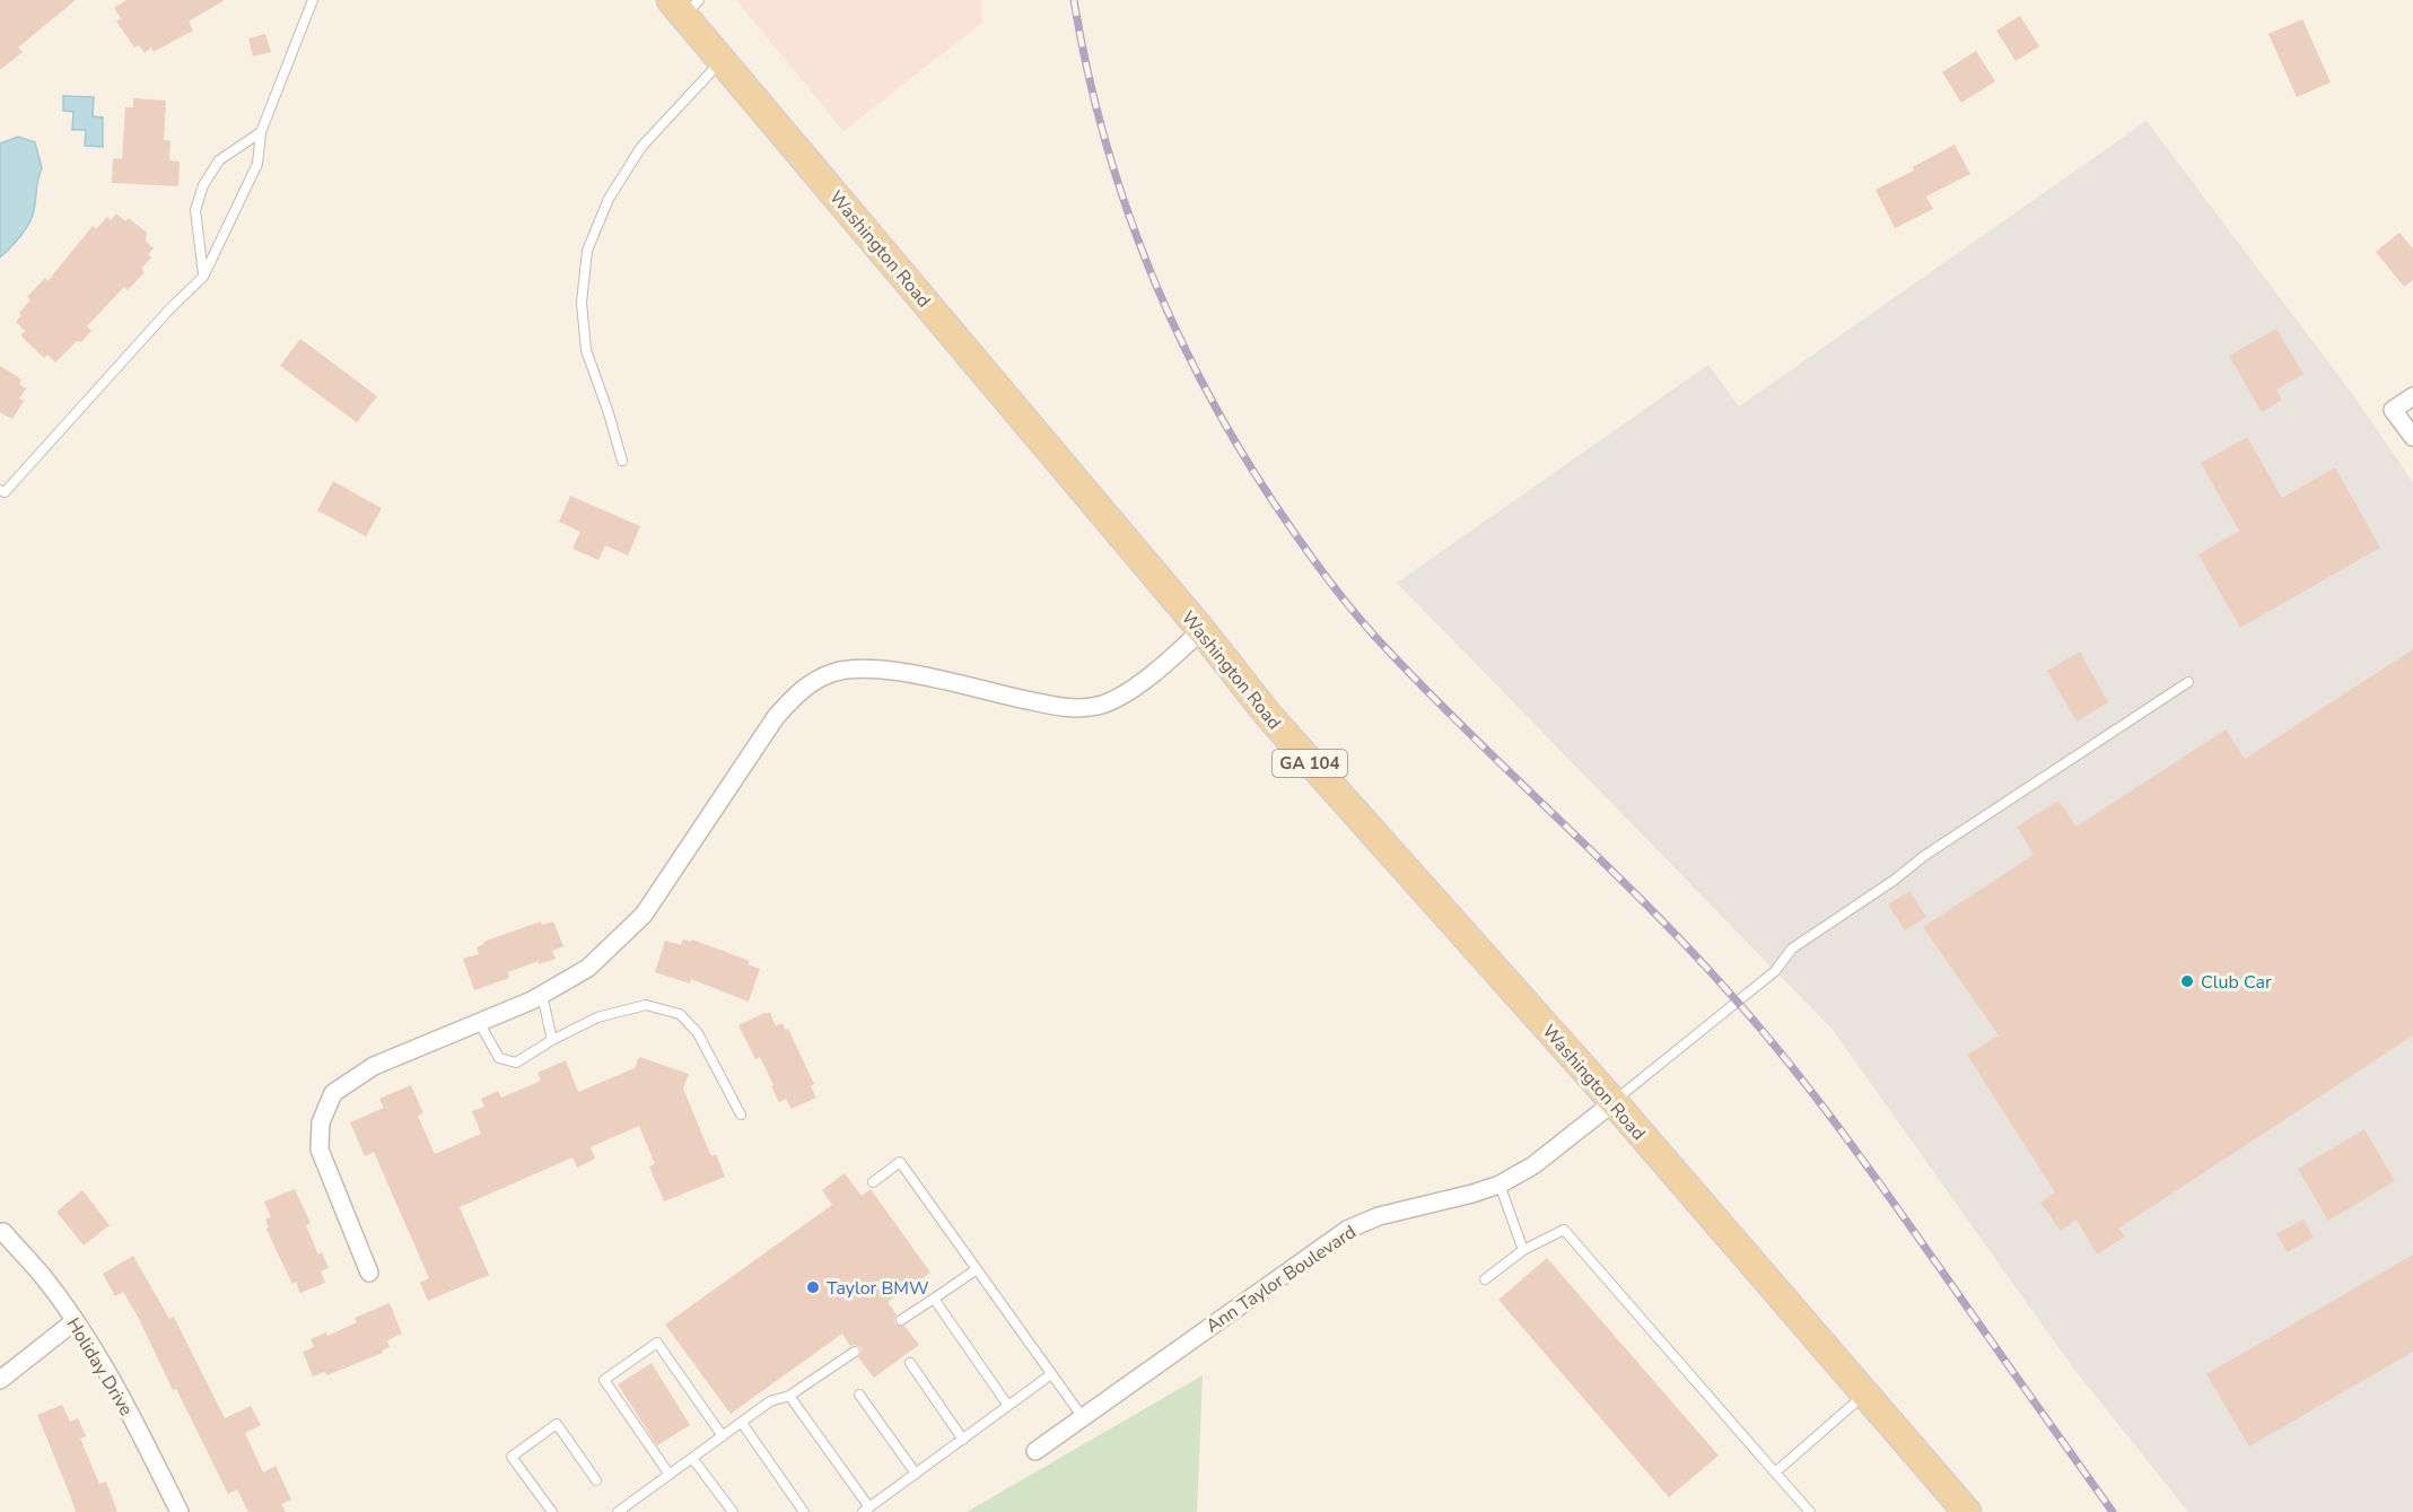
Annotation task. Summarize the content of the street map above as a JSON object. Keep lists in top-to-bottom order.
{
  "streets": {
    "main road": ["Washington Road", "GA 104"],
    "street": ["Ann Taylor Boulevard", "Holiday Drive"]
  },
  "crossings": [
    ["Washington Road", "Ann Taylor Boulevard"]
  ],
  "places": ["Club Car", "Taylor BMW"]
}
